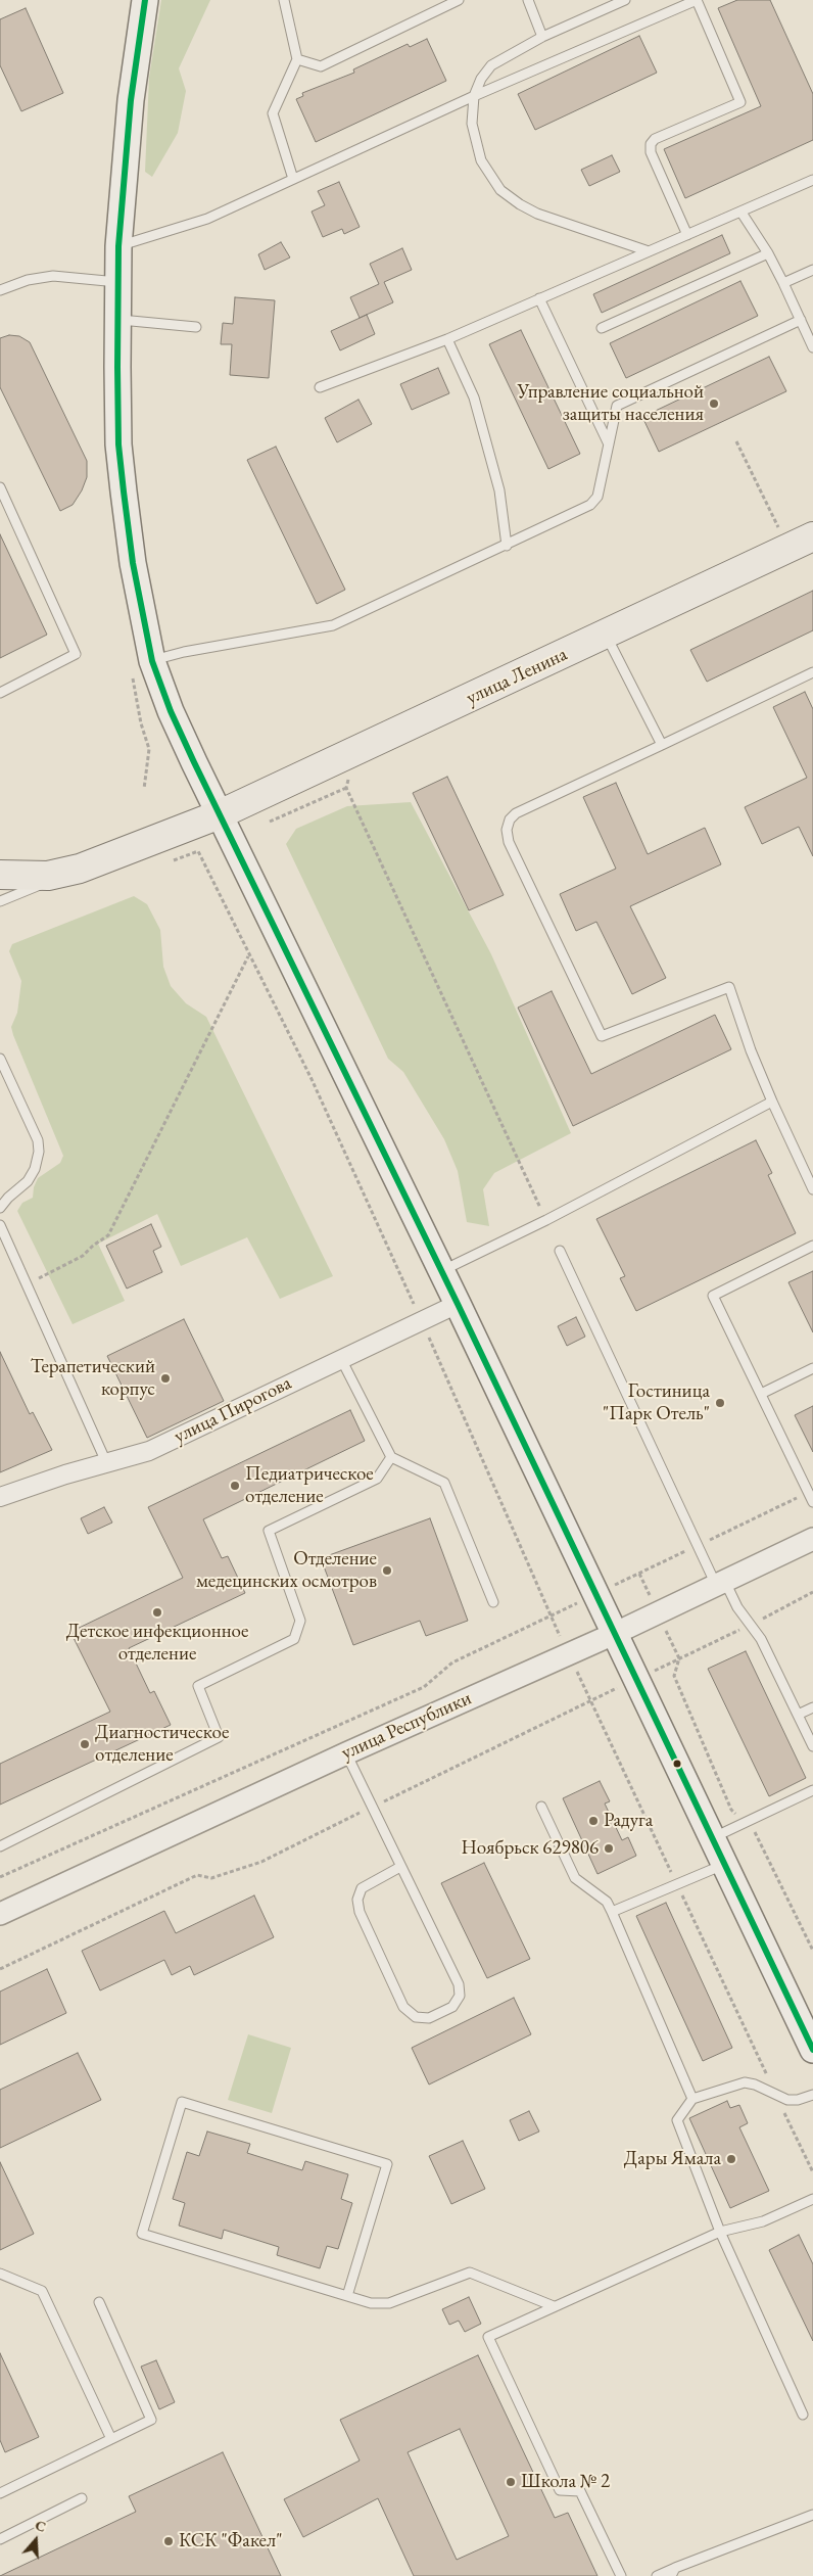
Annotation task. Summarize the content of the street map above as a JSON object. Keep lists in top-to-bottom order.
{
  "streets": {
    "main road": ["улица Ленина"],
    "street": ["улица Пирогова", "улица Республики"]
  },
  "places": [
    "Управление социальной защиты населения",
    "Терапетический корпус",
    "Гостиница \"Парк Отель\"",
    "Педиатрическое отделение",
    "Отделение медецинских осмотров",
    "Детское инфекционное отделение",
    "Диагностическое отделение",
    "Радуга",
    "Ноябрьск 629806",
    "Дары Ямала",
    "Школа № 2",
    "КСК \"Факел\""
  ],
  "north": "top"
}
